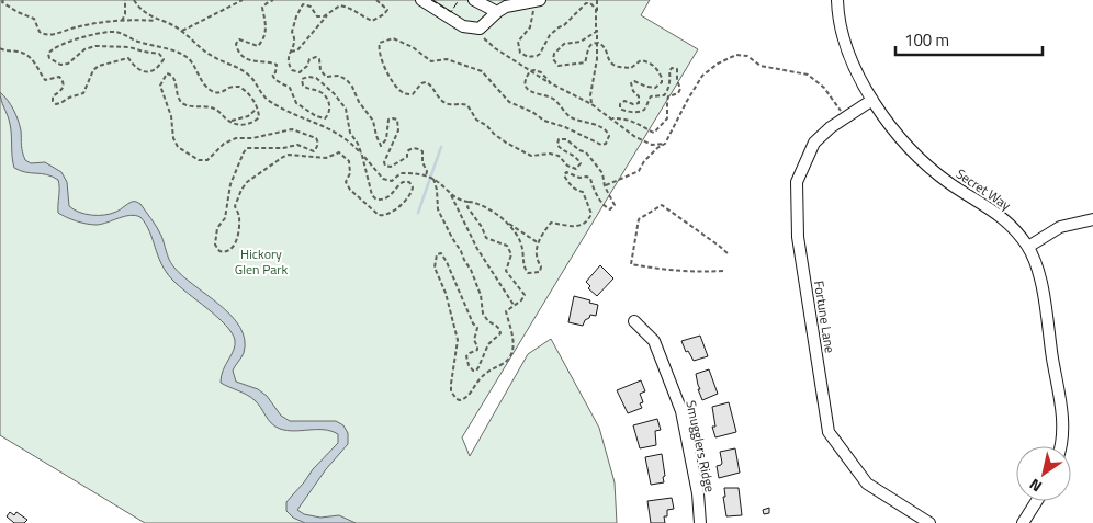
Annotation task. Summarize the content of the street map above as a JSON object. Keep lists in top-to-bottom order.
{
  "streets": {
    "street": ["Secret Way", "Fortune Lane", "Smugglers Ridge"]
  },
  "crossings": [
    ["Secret Way", "Fortune Lane"]
  ],
  "parks": ["Hickory Glen Park"],
  "scale_bar": "100 m",
  "north": "bottom left"
}
